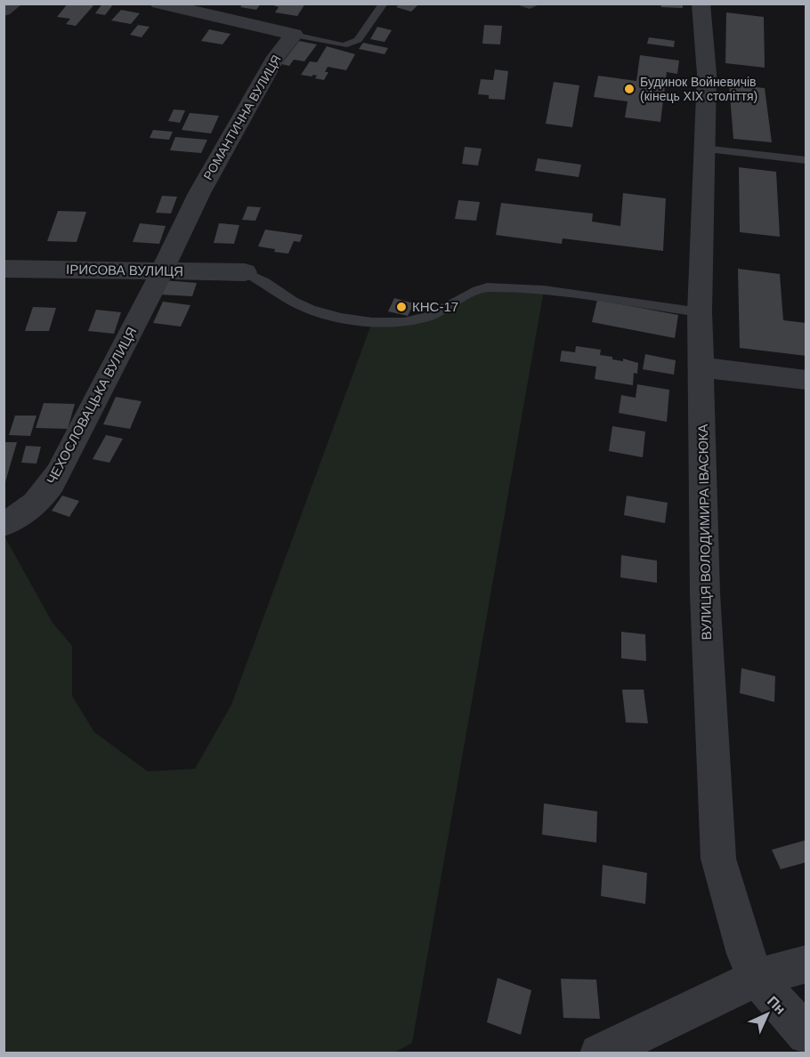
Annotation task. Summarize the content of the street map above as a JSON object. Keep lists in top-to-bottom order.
{
  "streets": {
    "street": [
      "РОМАНТИЧНА ВУЛИЦЯ",
      "ІРИСОВА ВУЛИЦЯ",
      "ЧЕХОСЛОВАЦЬКА ВУЛИЦЯ",
      "ВУЛИЦЯ ВОЛОДИМИРА ІВАСЮКА"
    ]
  },
  "crossings": [
    ["РОМАНТИЧНА ВУЛИЦЯ", "ІРИСОВА ВУЛИЦЯ"],
    ["РОМАНТИЧНА ВУЛИЦЯ", "ЧЕХОСЛОВАЦЬКА ВУЛИЦЯ"],
    ["ІРИСОВА ВУЛИЦЯ", "ЧЕХОСЛОВАЦЬКА ВУЛИЦЯ"]
  ],
  "places": ["Будинок Войневичів (кінець ХІХ століття)", "КНС-17"],
  "north": "top right"
}
